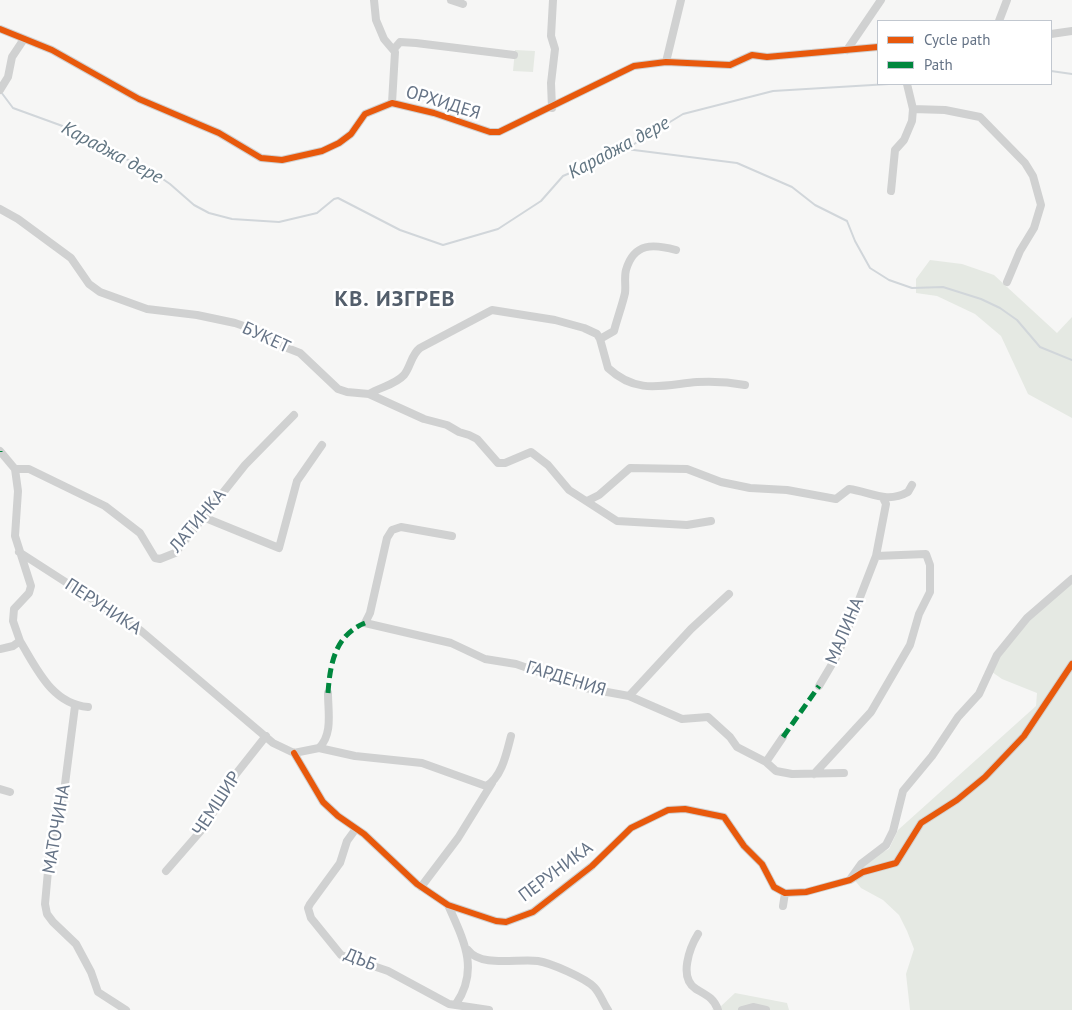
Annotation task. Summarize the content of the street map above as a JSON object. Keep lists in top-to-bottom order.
{
  "streets": {
    "street": [
      "ОРХИДЕЯ",
      "БУКЕТ",
      "ЛАТИНКА",
      "ПЕРУНИКА",
      "МАЛИНА",
      "ГАРДЕНИЯ",
      "ЧЕМШИР",
      "МАТОЧИНА",
      "ДЪБ"
    ]
  },
  "crossings": [
    ["ПЕРУНИКА", "ЧЕМШИР"],
    ["ПЕРУНИКА", "ДЪБ"]
  ],
  "districts": ["КВ. ИЗГРЕВ"],
  "water": ["Караджа дере"],
  "legend": ["Cycle path", "Path"]
}
